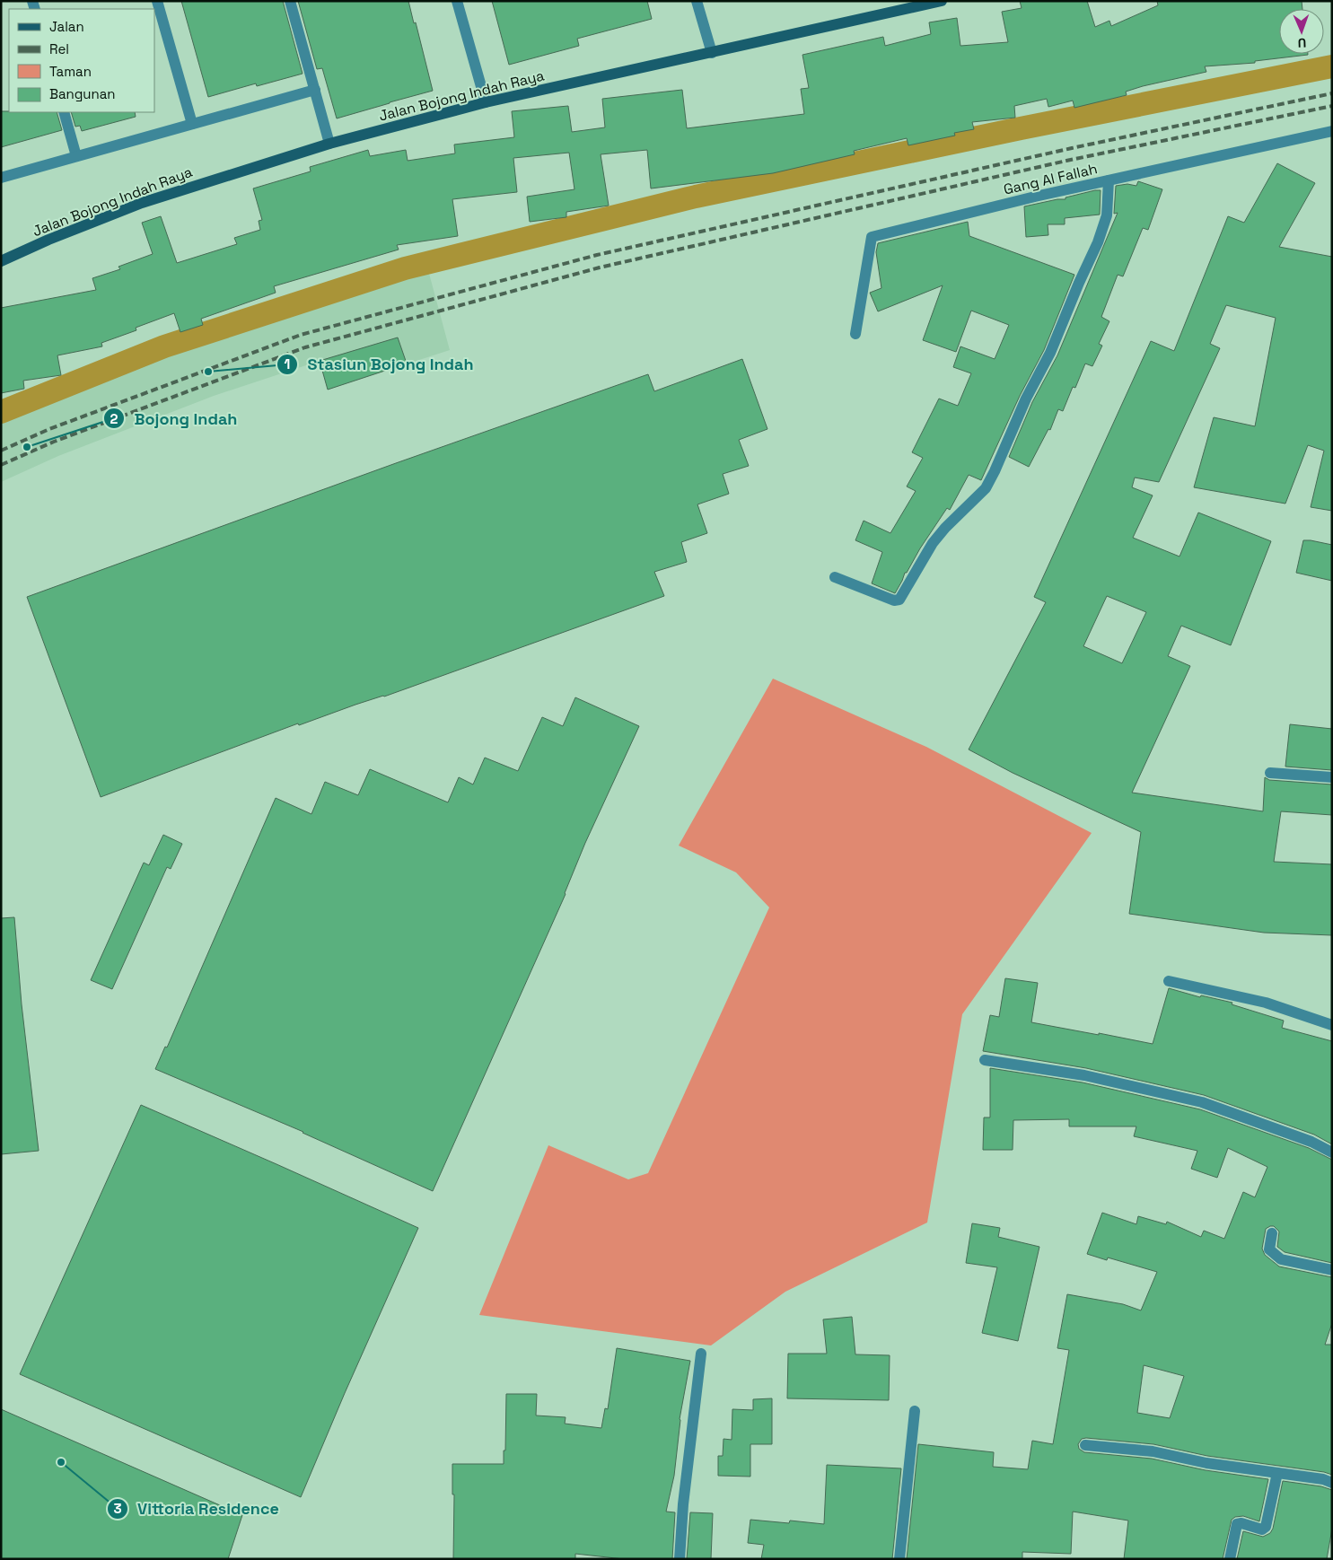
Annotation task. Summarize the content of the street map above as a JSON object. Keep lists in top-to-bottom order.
{
  "streets": {
    "street": ["Jalan Bojong Indah Raya", "Gang Al Fallah"]
  },
  "places": ["Stasiun Bojong Indah", "Bojong Indah", "Vittoria Residence"],
  "legend": [
    "Jalan",
    "Rel",
    "Taman",
    "Bangunan"
  ],
  "north": "bottom"
}
